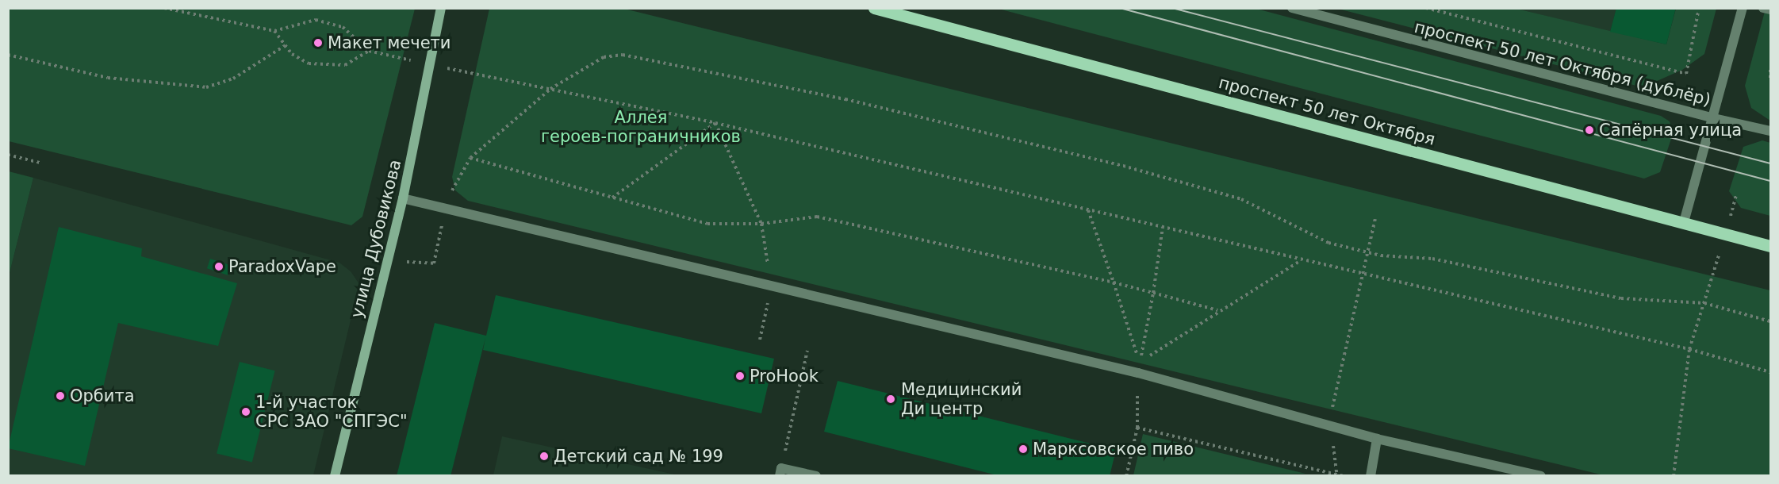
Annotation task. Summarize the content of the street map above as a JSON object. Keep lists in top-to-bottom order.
{
  "streets": {
    "main road": ["проспект 50 лет Октября"],
    "street": ["проспект 50 лет Октября (дублёр)", "улица Дубовикова"]
  },
  "parks": ["Аллея героев-пограничников"],
  "places": [
    "Макет мечети",
    "Сапёрная улица",
    "ParadoxVape",
    "ProHook",
    "Орбита",
    "Медицинский Ди центр",
    "1-й участок СРС ЗАО \"СПГЭС\"",
    "Марксовское пиво",
    "Детский сад № 199"
  ]
}
